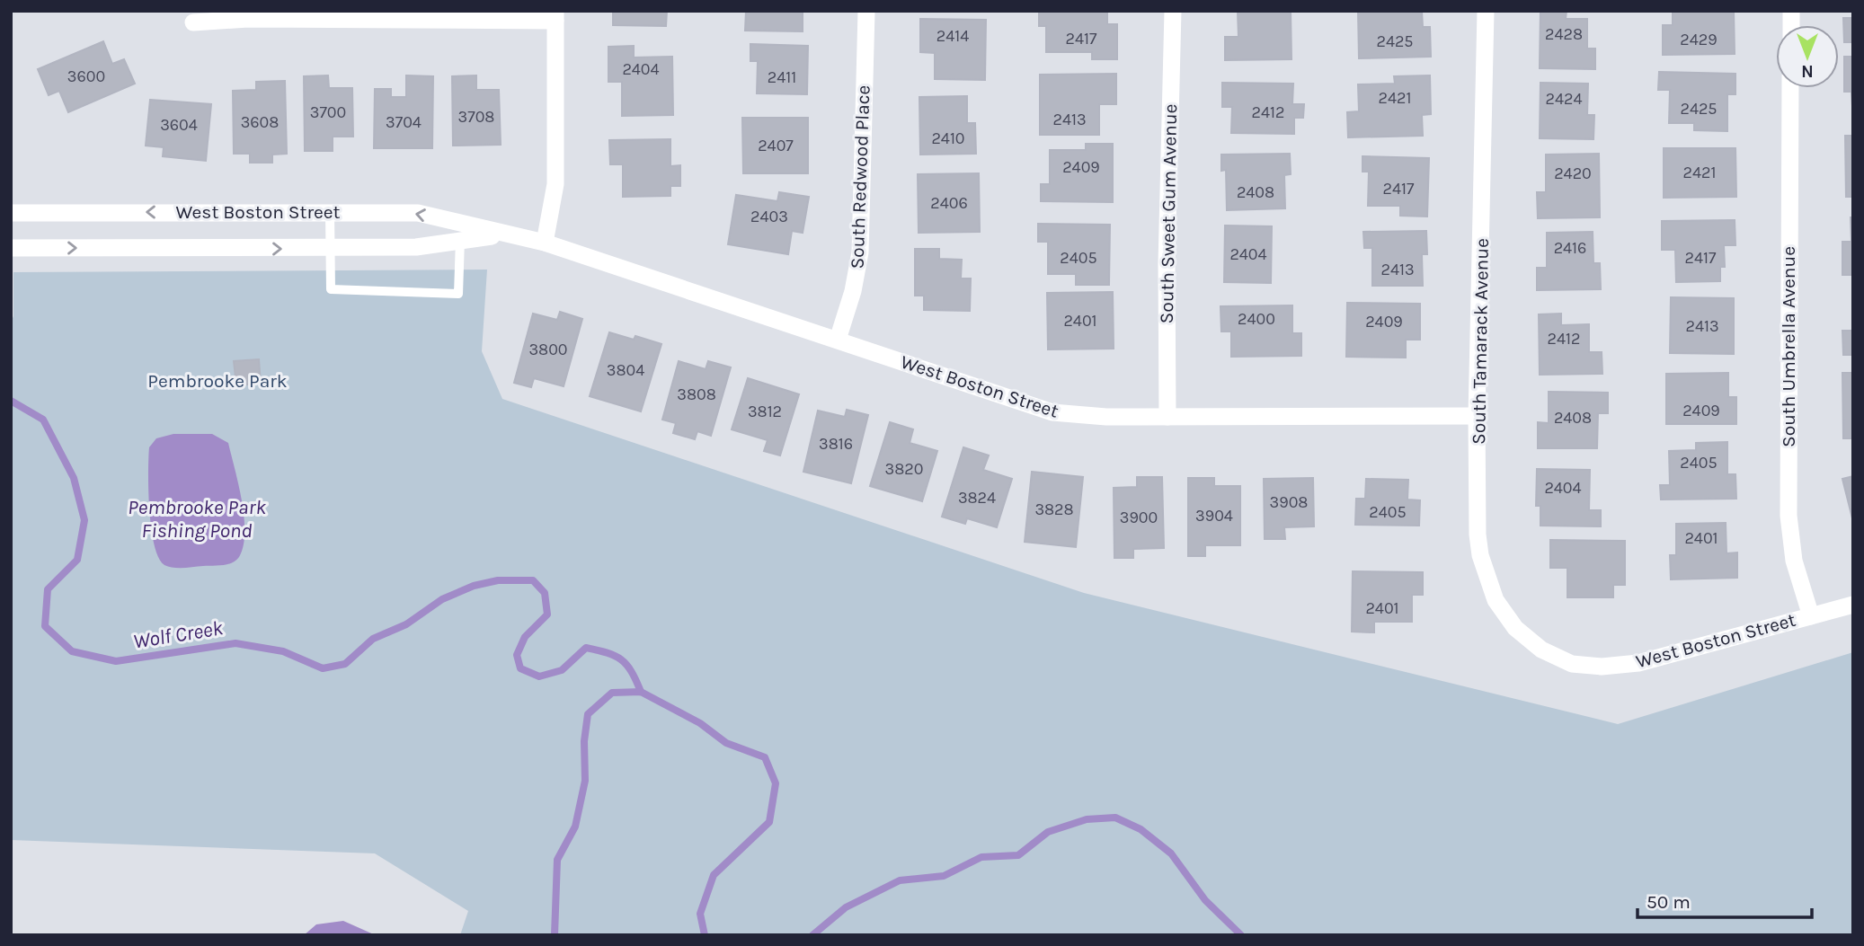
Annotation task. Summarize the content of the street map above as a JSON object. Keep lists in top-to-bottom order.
{
  "streets": {
    "street": [
      "South Redwood Place",
      "West Boston Street",
      "South Sweet Gum Avenue",
      "South Tamarack Avenue",
      "South Umbrella Avenue"
    ]
  },
  "crossings": [
    ["South Redwood Place", "West Boston Street"],
    ["West Boston Street", "South Sweet Gum Avenue"],
    ["West Boston Street", "South Tamarack Avenue"],
    ["West Boston Street", "South Umbrella Avenue"]
  ],
  "water": ["Pembrooke Park Fishing Pond", "Wolf Creek"],
  "parks": ["Pembrooke Park"],
  "house_numbers": [
    "2428",
    "2414",
    "2417",
    "2429",
    "2425",
    "2404",
    "3600",
    "2411",
    "2421",
    "2424",
    "2425",
    "3700",
    "2412",
    "3708",
    "2413",
    "3608",
    "3704",
    "3604",
    "2410",
    "2407",
    "2409",
    "2421",
    "2420",
    "2417",
    "2408",
    "2406",
    "2403",
    "2416",
    "2404",
    "2405",
    "2417",
    "2413",
    "2400",
    "2401",
    "2409",
    "2413",
    "2412",
    "3800",
    "3804",
    "3808",
    "2409",
    "3812",
    "2408",
    "3816",
    "2405",
    "3820",
    "2404",
    "3824",
    "3908",
    "3828",
    "2405",
    "3904",
    "3900",
    "2401",
    "2401"
  ],
  "scale_bar": "50 m",
  "north": "bottom"
}
